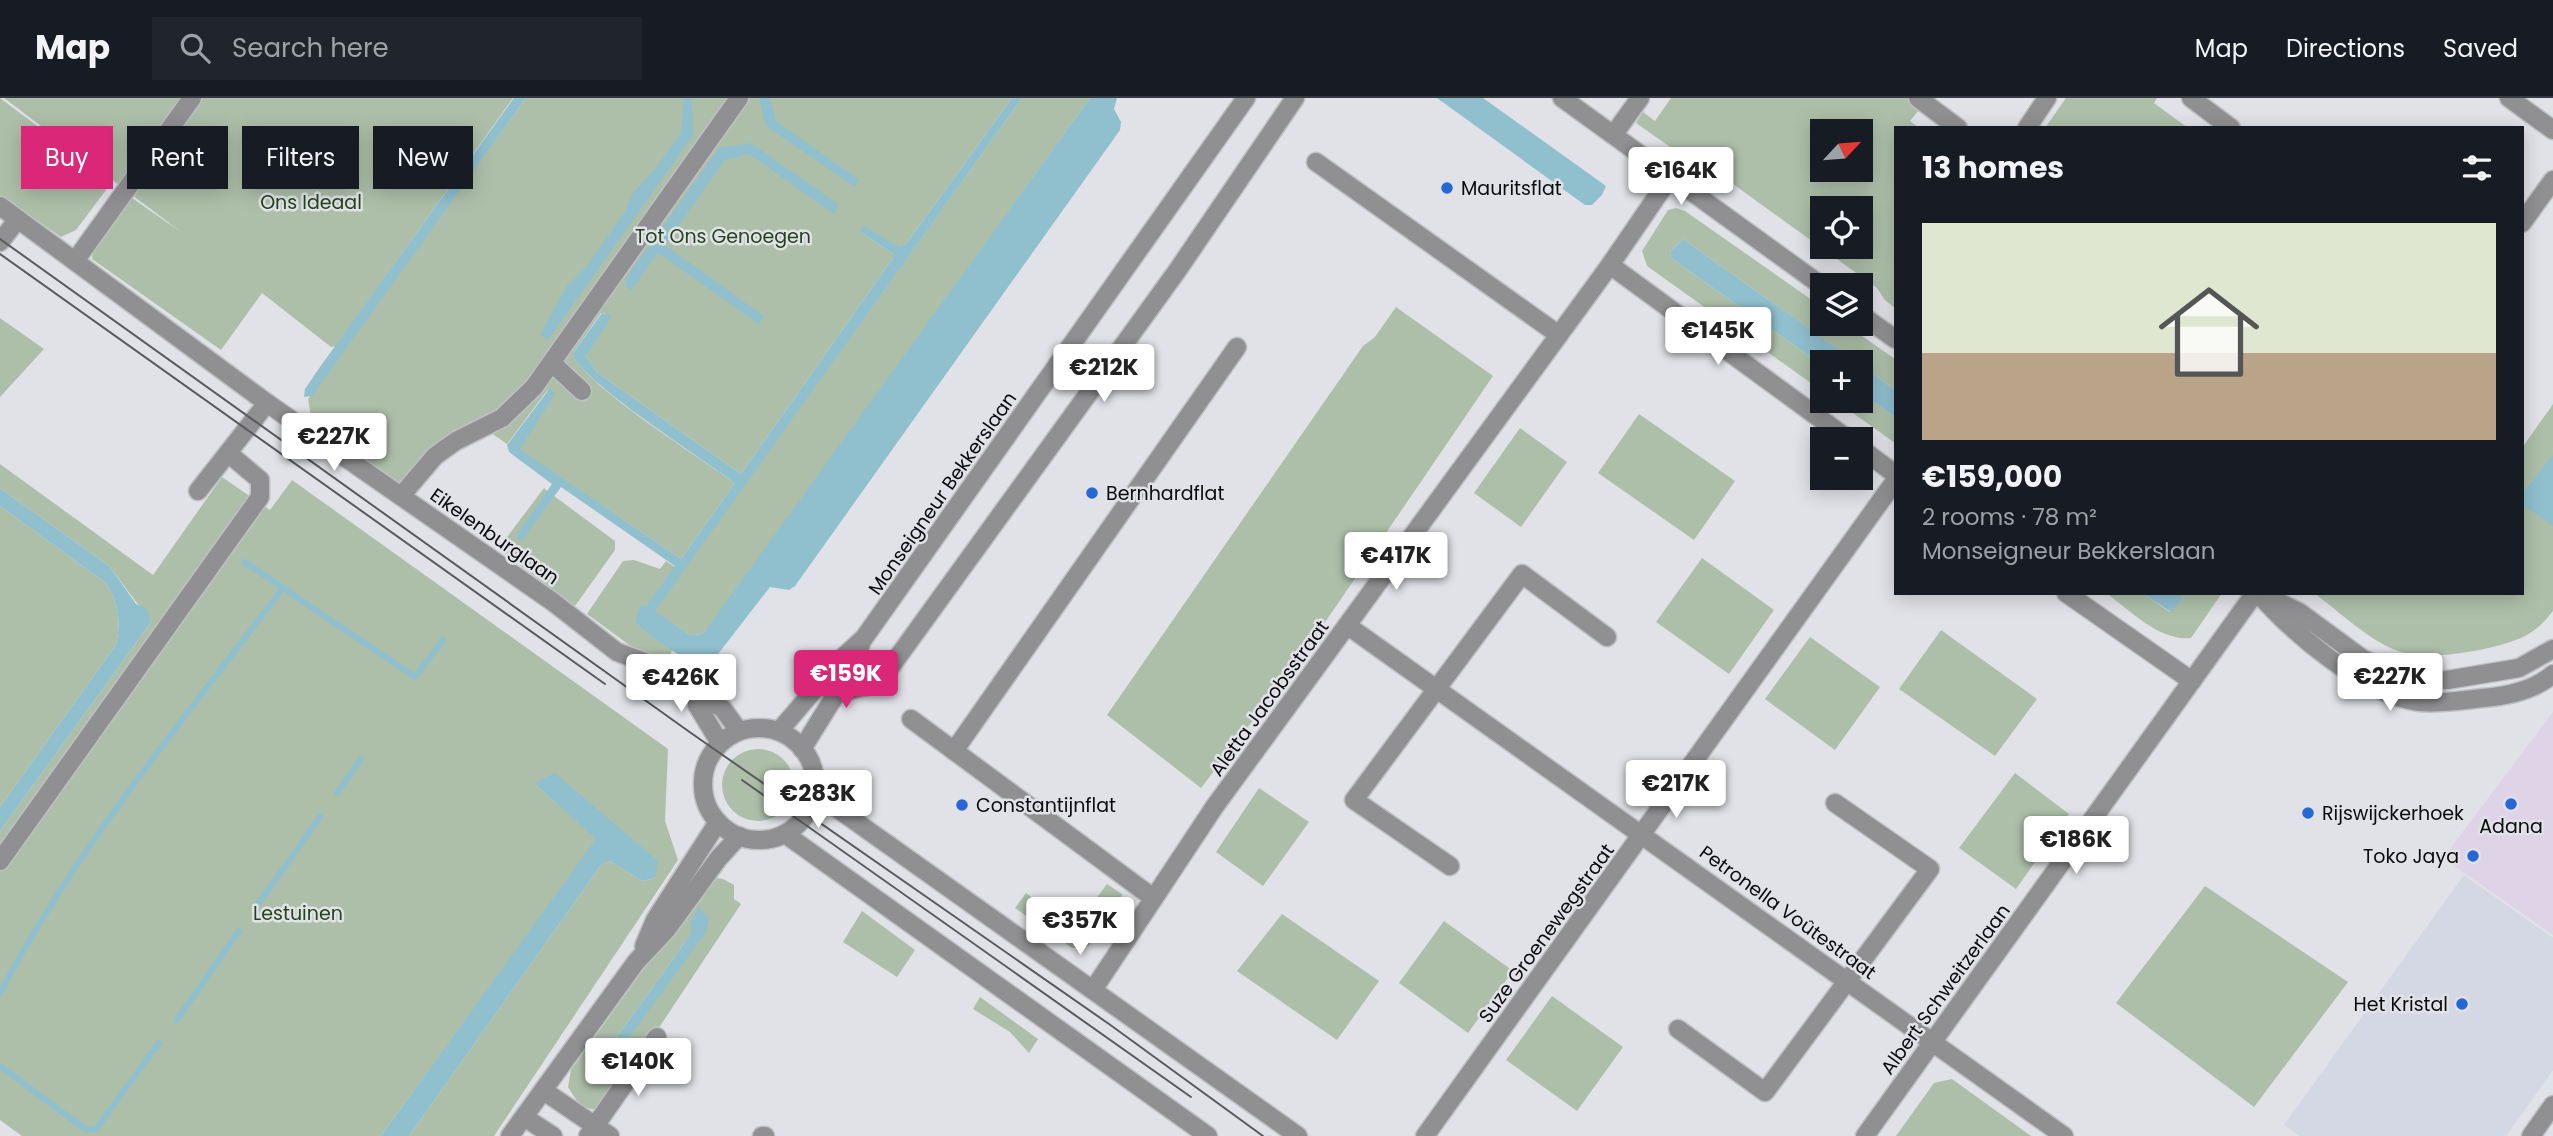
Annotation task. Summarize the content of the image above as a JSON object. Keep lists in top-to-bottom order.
{
  "streets": {
    "street": [
      "Monseigneur Bekkerslaan",
      "Eikelenburglaan",
      "Aletta Jacobsstraat",
      "Petronella Voûtestraat",
      "Suze Groenewegstraat",
      "Albert Schweitzerlaan"
    ]
  },
  "crossings": [
    ["Monseigneur Bekkerslaan", "Eikelenburglaan"],
    ["Aletta Jacobsstraat", "Petronella Voûtestraat"],
    ["Petronella Voûtestraat", "Suze Groenewegstraat"],
    ["Petronella Voûtestraat", "Albert Schweitzerlaan"]
  ],
  "parks": ["Ons Ideaal", "Tot Ons Genoegen", "Lestuinen"],
  "places": [
    "Mauritsflat",
    "Bernhardflat",
    "Adana",
    "Constantijnflat",
    "Rijswijckerhoek",
    "Toko Jaya",
    "Het Kristal"
  ],
  "north": "top right",
  "page": {
    "header": "Map",
    "search": "Search here",
    "nav": ["Map", "Directions", "Saved"],
    "map_buttons": ["+", "−"],
    "chip": [
      "Buy",
      "Rent",
      "Filters",
      "New"
    ],
    "heading": "13 homes",
    "price": [
      "€164K",
      "€145K",
      "€212K",
      "€227K",
      "€417K",
      "€159K",
      "€227K",
      "€426K",
      "€217K",
      "€283K",
      "€186K",
      "€357K",
      "€140K"
    ],
    "list": [
      {
        "name": "€159,000",
        "note": "2 rooms · 78 m² · Monseigneur Bekkerslaan"
      }
    ]
  }
}
